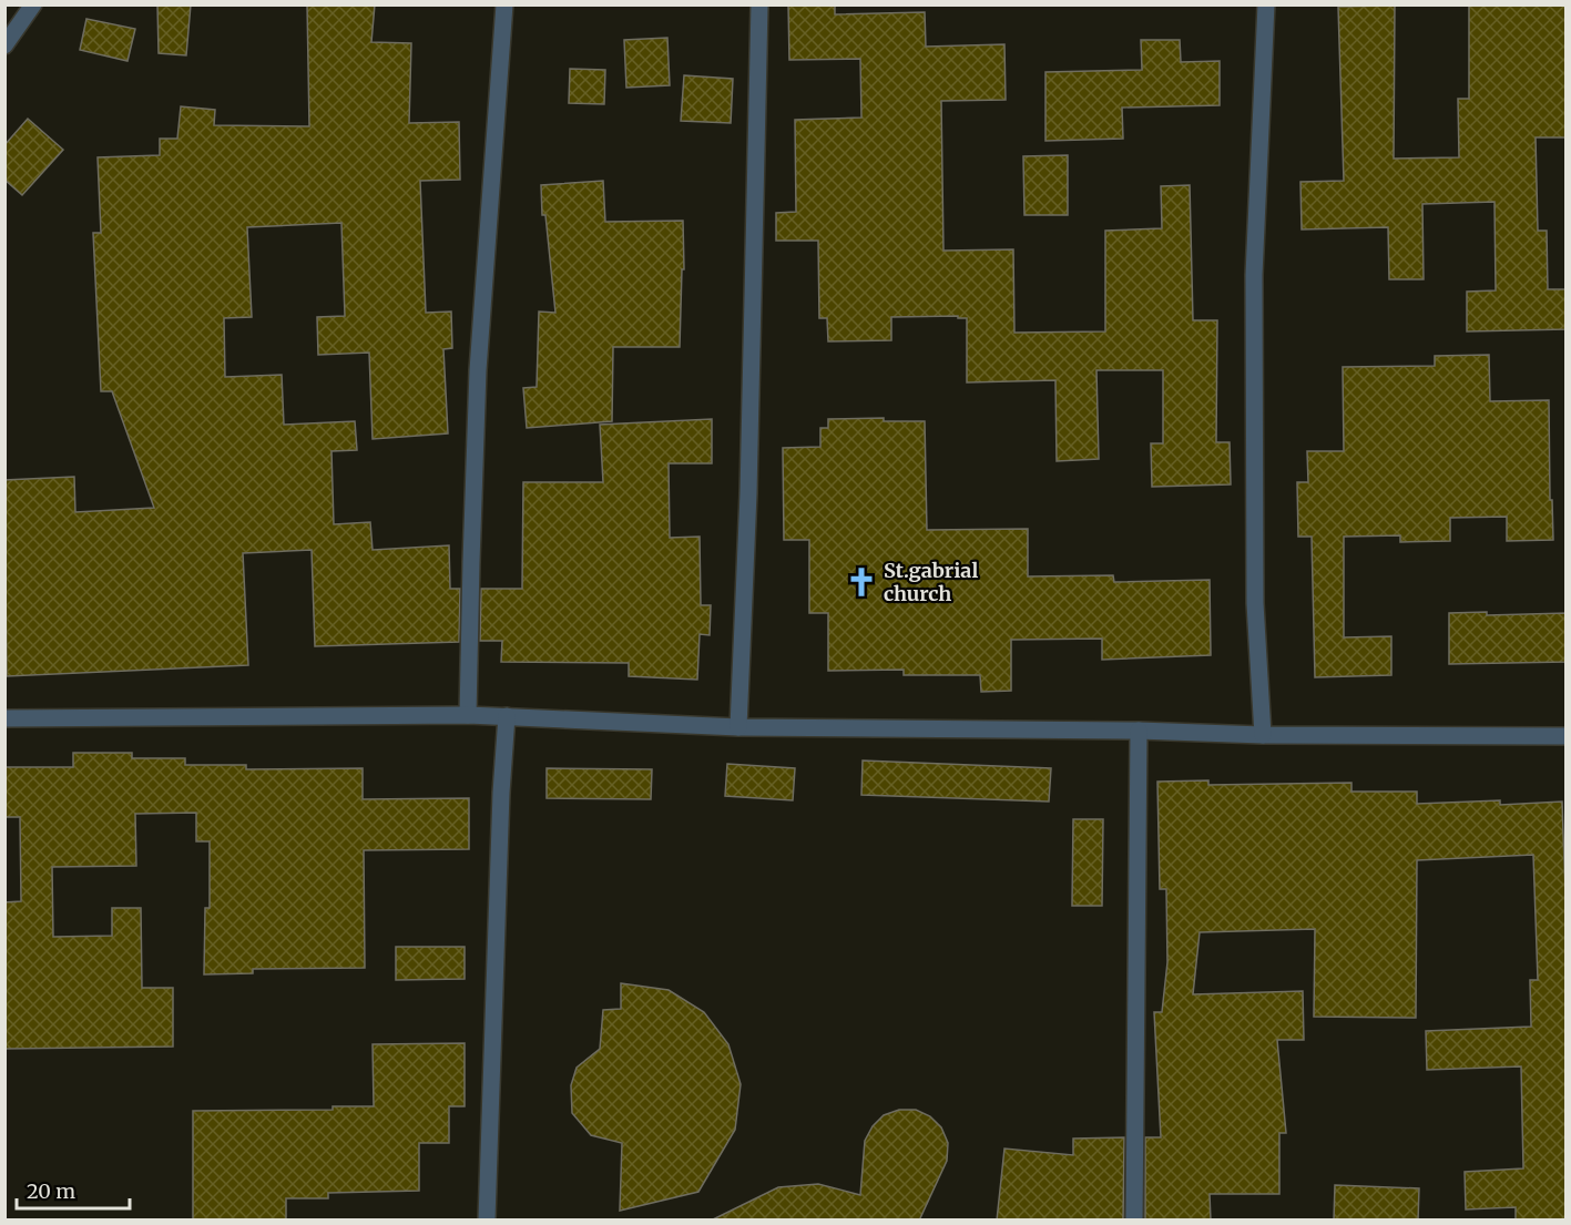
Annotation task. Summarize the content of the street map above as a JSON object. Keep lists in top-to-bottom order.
{
  "places": {
    "church": ["St.gabrial church"]
  },
  "scale_bar": "20 m"
}
